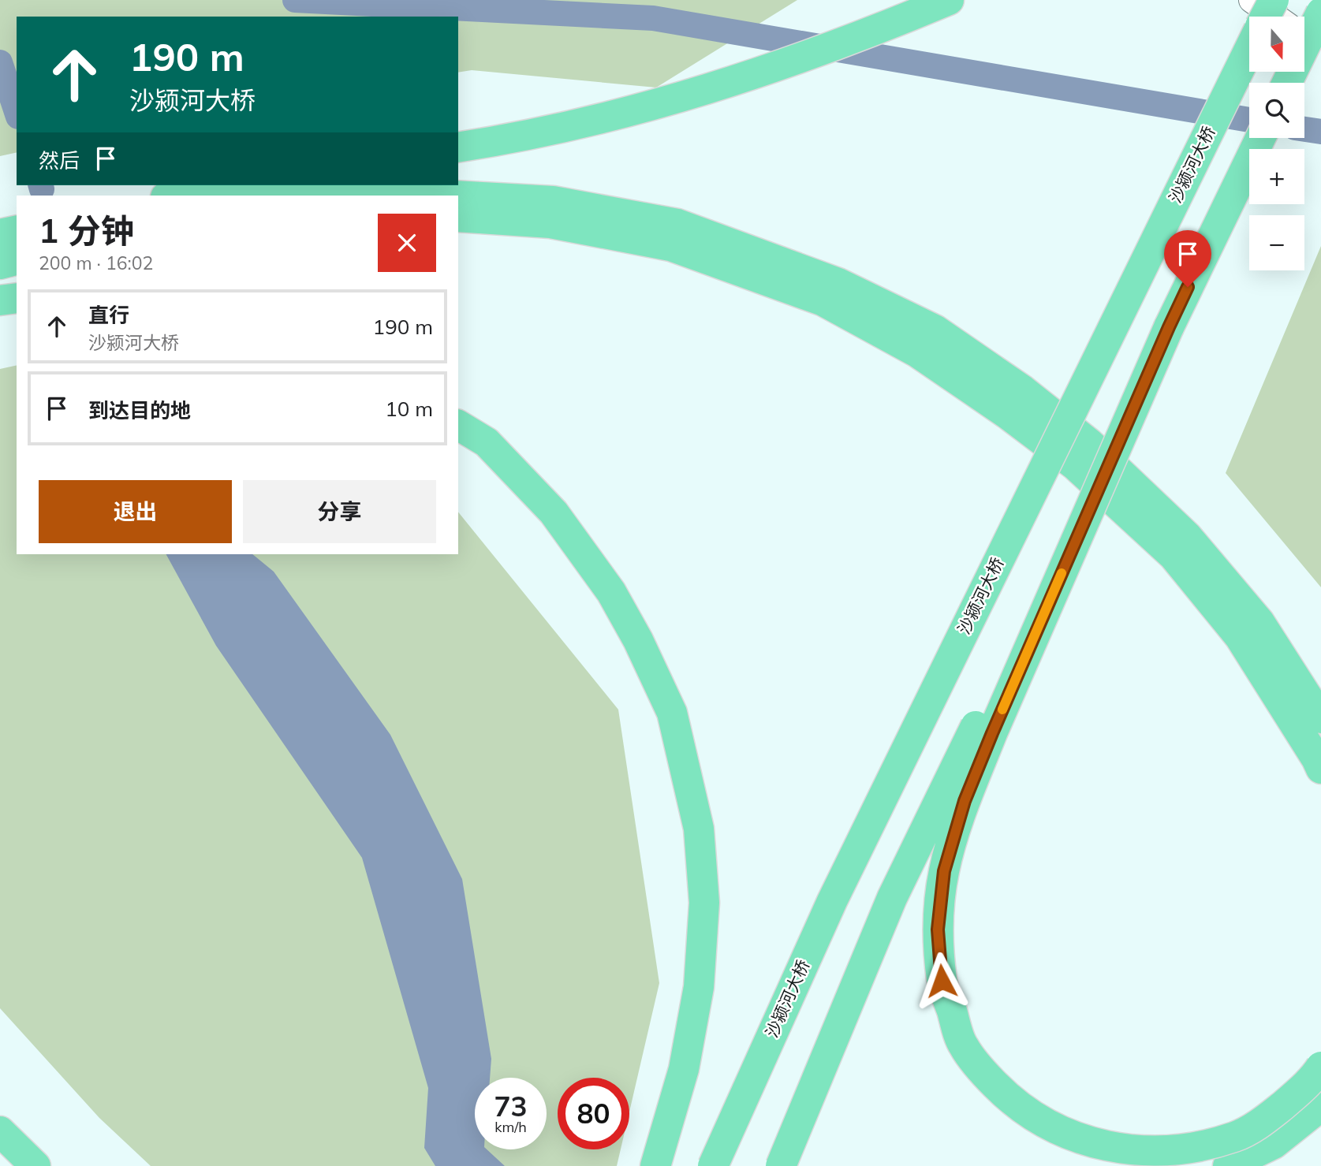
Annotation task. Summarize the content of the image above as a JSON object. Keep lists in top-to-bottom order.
{
  "streets": {
    "highway": ["沙颍河大桥"]
  },
  "north": "bottom",
  "page": {
    "map_buttons": ["+", "−"],
    "turn": ["190 m", "沙颍河大桥"],
    "then": "然后",
    "heading": ["1 分钟", "200 m · 16:02"],
    "list": [
      {
        "name": "直行",
        "note": "沙颍河大桥",
        "value": "190 m"
      },
      {
        "name": "到达目的地",
        "value": "10 m"
      }
    ],
    "buttons": ["退出", "分享"],
    "speed": "73 km/h",
    "limit": "80"
  }
}
